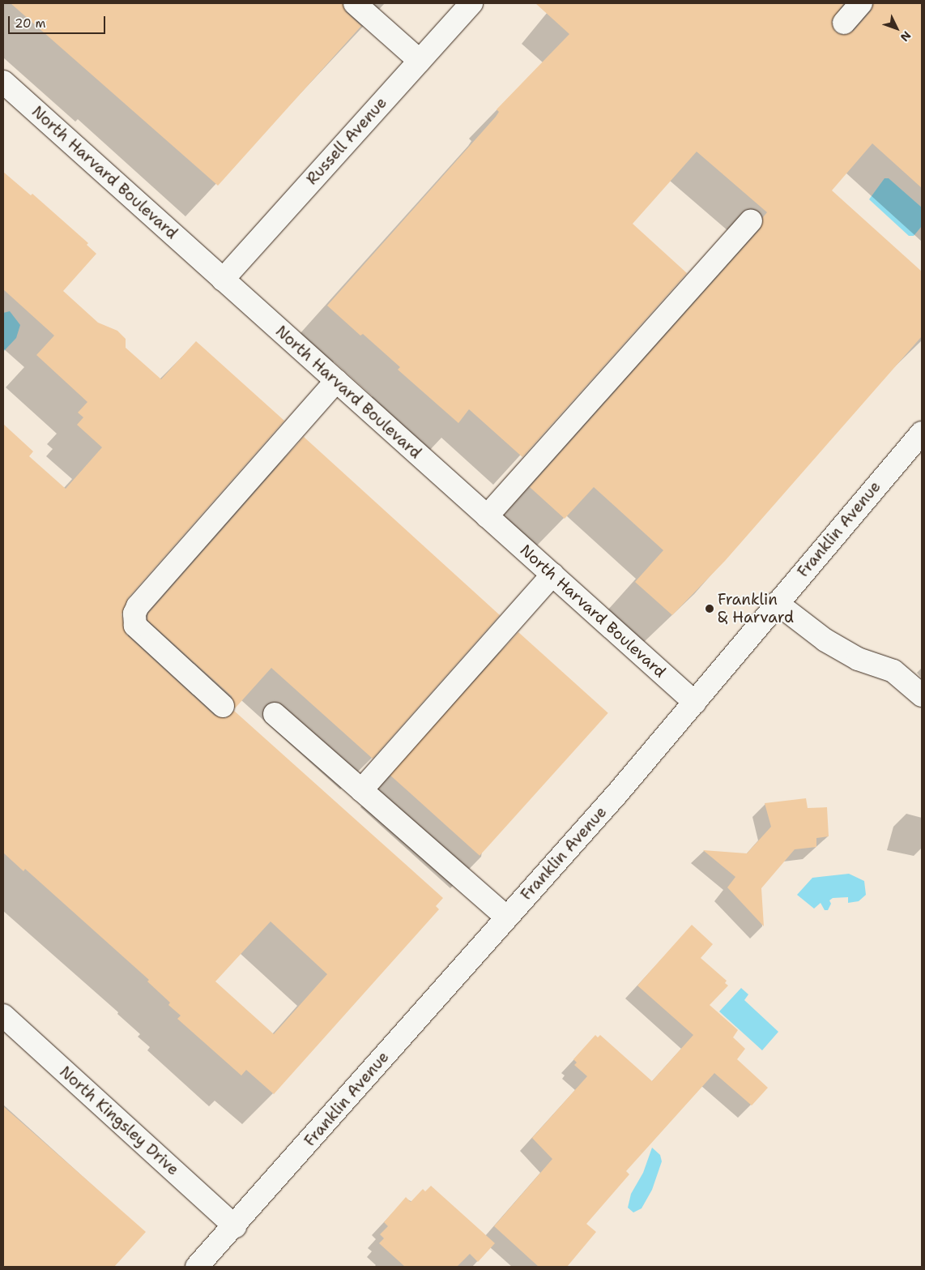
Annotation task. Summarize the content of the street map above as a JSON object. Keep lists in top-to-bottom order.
{
  "streets": {
    "street": [
      "Russell Avenue",
      "North Harvard Boulevard",
      "Franklin Avenue",
      "North Kingsley Drive"
    ]
  },
  "crossings": [
    ["Russell Avenue", "North Harvard Boulevard"],
    ["North Harvard Boulevard", "Franklin Avenue"],
    ["Franklin Avenue", "North Kingsley Drive"]
  ],
  "places": ["Franklin & Harvard"],
  "scale_bar": "20 m",
  "north": "bottom right"
}
